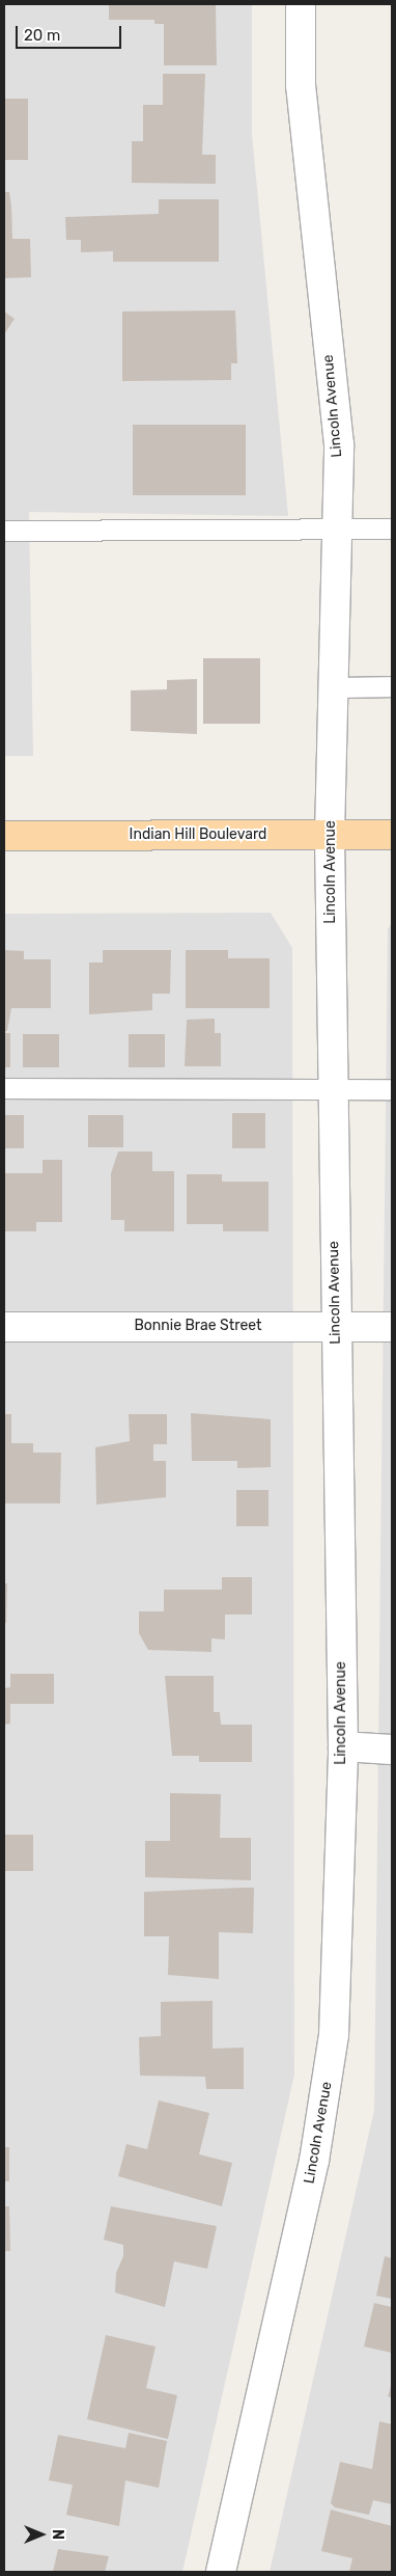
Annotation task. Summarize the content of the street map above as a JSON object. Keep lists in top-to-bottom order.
{
  "streets": {
    "main road": ["Indian Hill Boulevard"],
    "street": ["Lincoln Avenue", "Bonnie Brae Street"]
  },
  "crossings": [
    ["Lincoln Avenue", "Indian Hill Boulevard"],
    ["Lincoln Avenue", "Bonnie Brae Street"]
  ],
  "scale_bar": "20 m",
  "north": "right"
}
